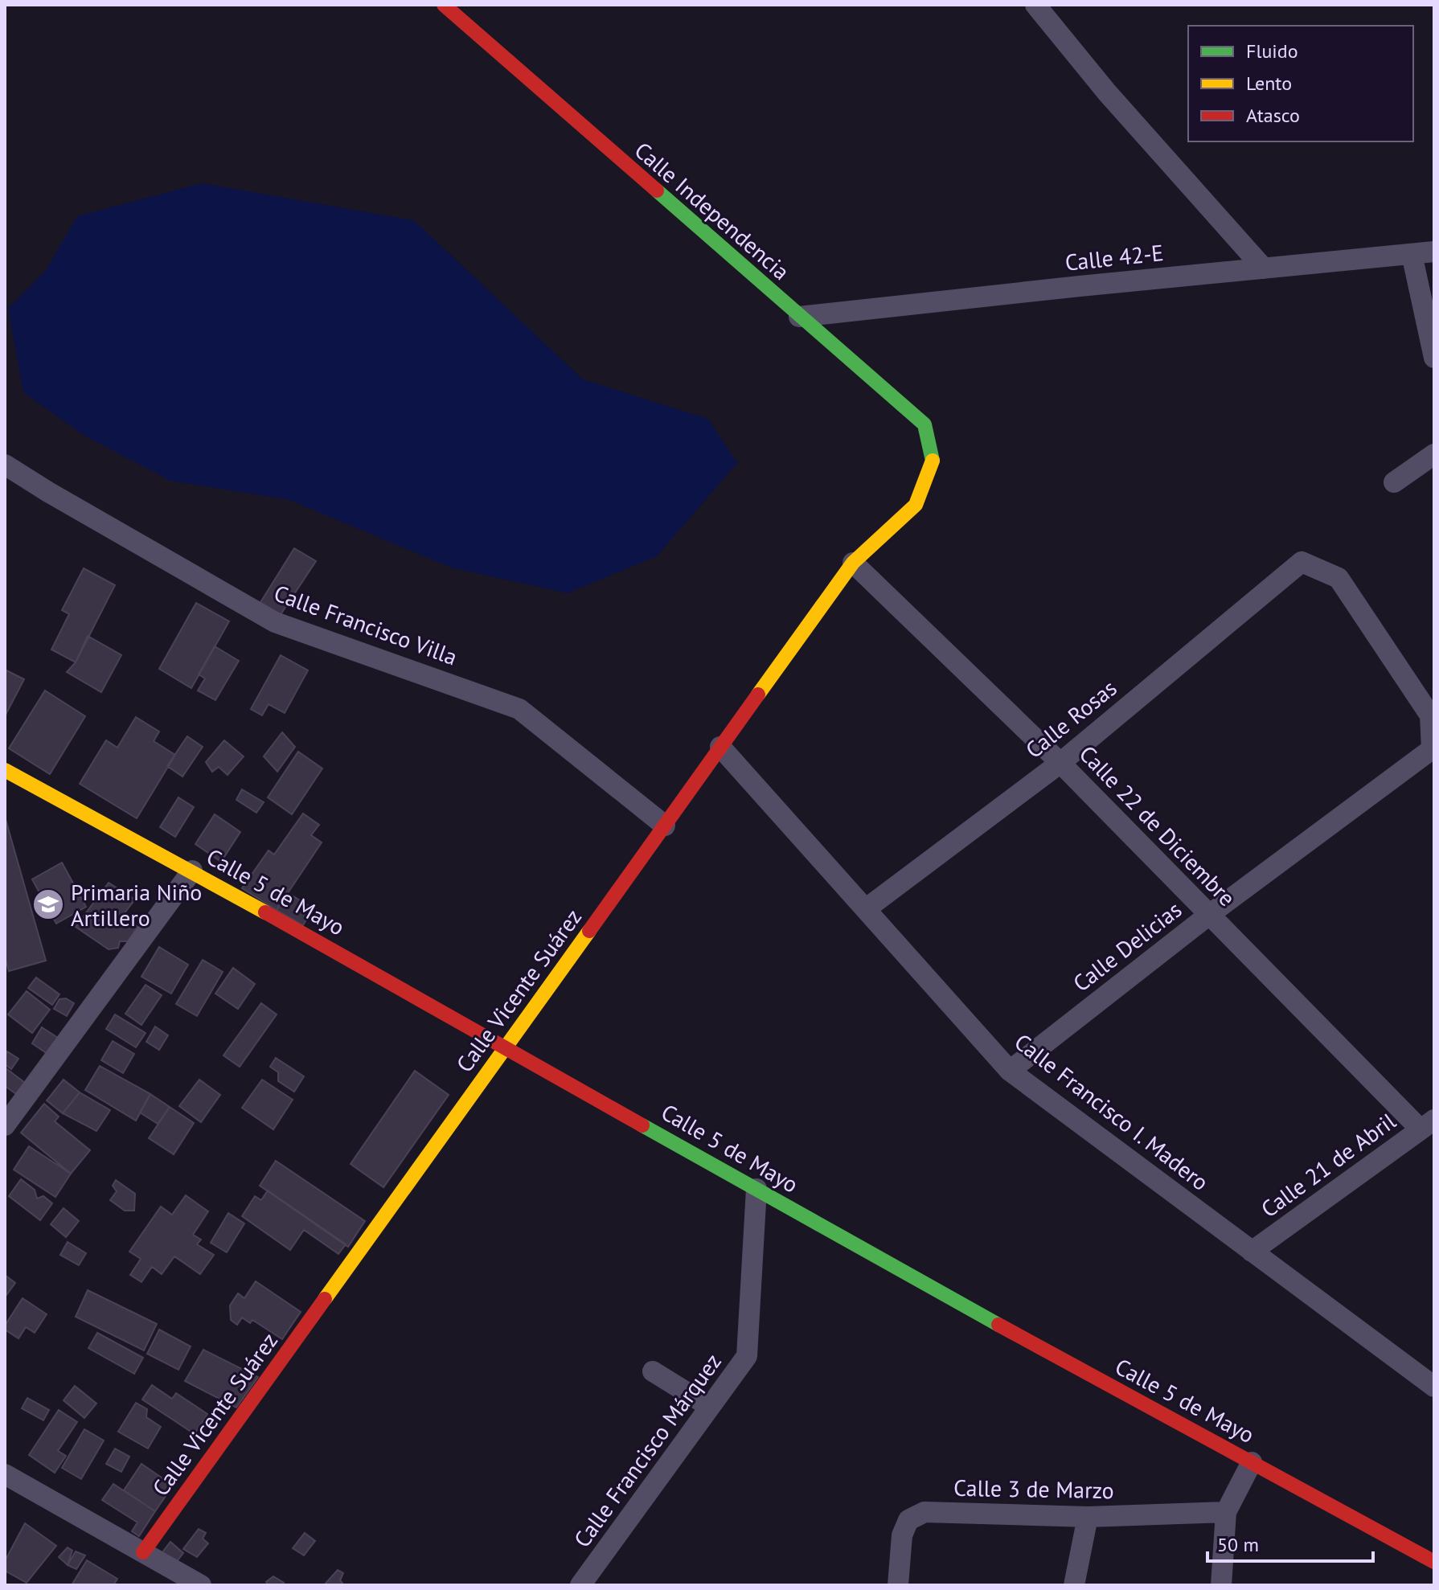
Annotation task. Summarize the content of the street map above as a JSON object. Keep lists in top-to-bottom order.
{
  "streets": {
    "street": [
      "Calle Independencia",
      "Calle 42-E",
      "Calle Francisco Villa",
      "Calle Rosas",
      "Calle 22 de Diciembre",
      "Calle 5 de Mayo",
      "Calle Delicias",
      "Calle Vicente Suárez",
      "Calle Francisco I. Madero",
      "Calle 21 de Abril",
      "Calle Francisco Márquez",
      "Calle 3 de Marzo"
    ]
  },
  "crossings": [
    ["Calle Independencia", "Calle 42-E"],
    ["Calle Independencia", "Calle Vicente Suárez"],
    ["Calle Francisco Villa", "Calle Vicente Suárez"],
    ["Calle Rosas", "Calle 22 de Diciembre"],
    ["Calle Rosas", "Calle Delicias"],
    ["Calle Rosas", "Calle Francisco I. Madero"],
    ["Calle 22 de Diciembre", "Calle Delicias"],
    ["Calle 22 de Diciembre", "Calle Vicente Suárez"],
    ["Calle 22 de Diciembre", "Calle 21 de Abril"],
    ["Calle 5 de Mayo", "Calle Vicente Suárez"],
    ["Calle 5 de Mayo", "Calle Francisco Márquez"],
    ["Calle Delicias", "Calle Francisco I. Madero"],
    ["Calle Vicente Suárez", "Calle Francisco I. Madero"],
    ["Calle Francisco I. Madero", "Calle 21 de Abril"]
  ],
  "places": {
    "school or university": ["Primaria Niño Artillero"]
  },
  "legend": ["Fluido", "Lento", "Atasco"],
  "scale_bar": "50 m"
}
